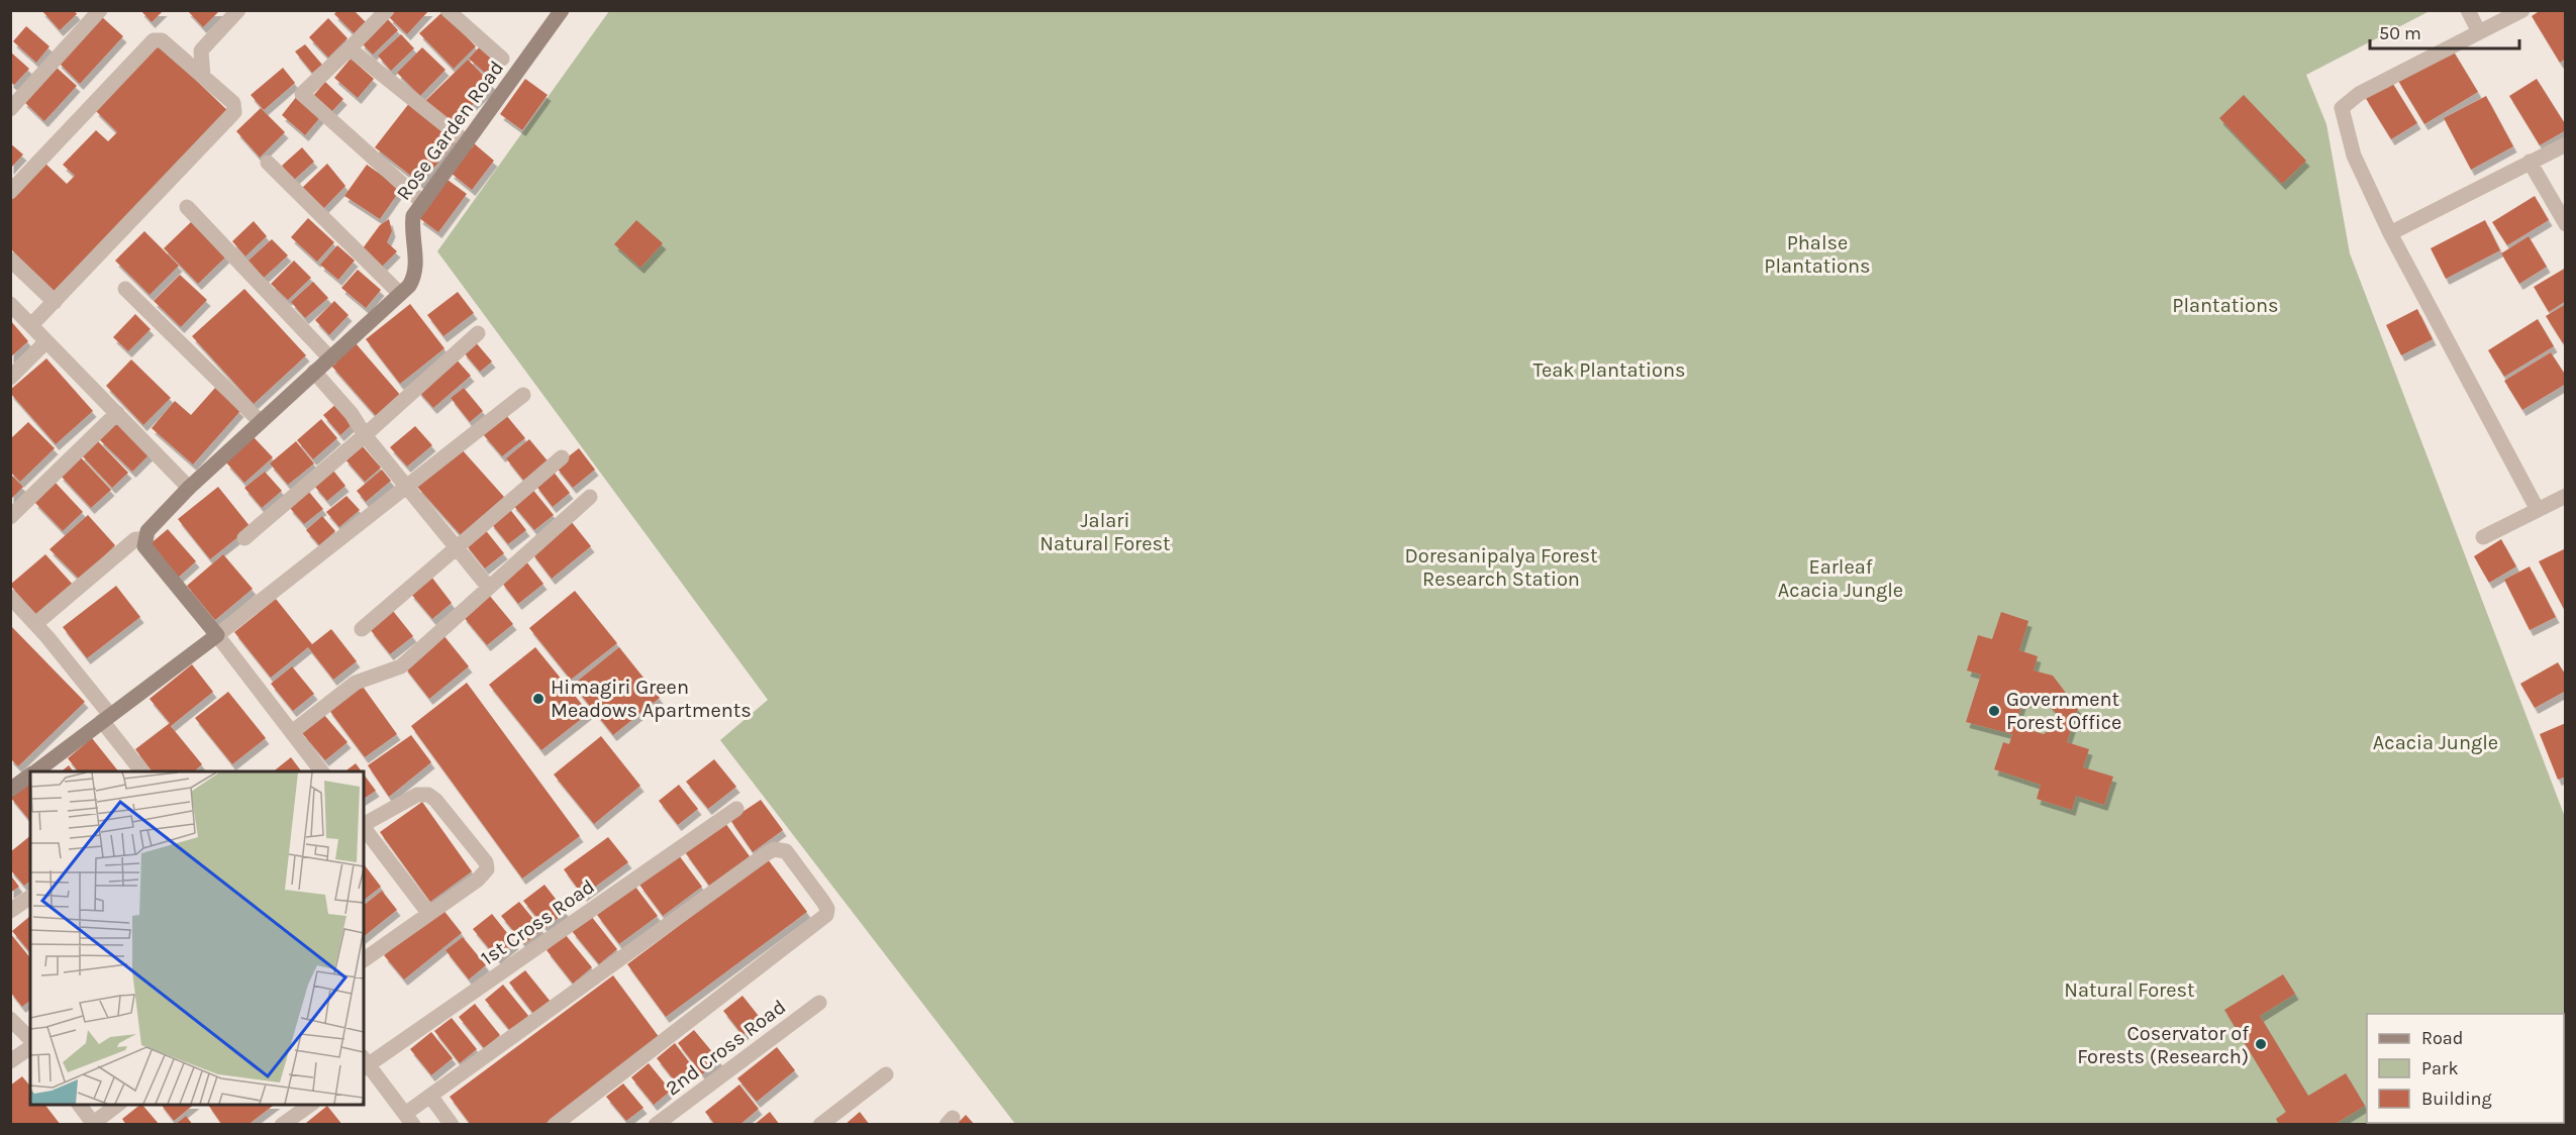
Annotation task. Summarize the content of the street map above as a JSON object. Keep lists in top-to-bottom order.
{
  "streets": {
    "street": ["Rose Garden Road", "1st Cross Road", "2nd Cross Road"]
  },
  "parks": [
    "Phalse Plantations",
    "Plantations",
    "Teak Plantations",
    "Jalari Natural Forest",
    "Doresanipalya Forest Research Station",
    "Earleaf Acacia Jungle",
    "Acacia Jungle",
    "Natural Forest"
  ],
  "places": ["Himagiri Green Meadows Apartments", "Government Forest Office", "Coservator of Forests (Research)"],
  "legend": ["Road", "Park", "Building"],
  "scale_bar": "50 m"
}
